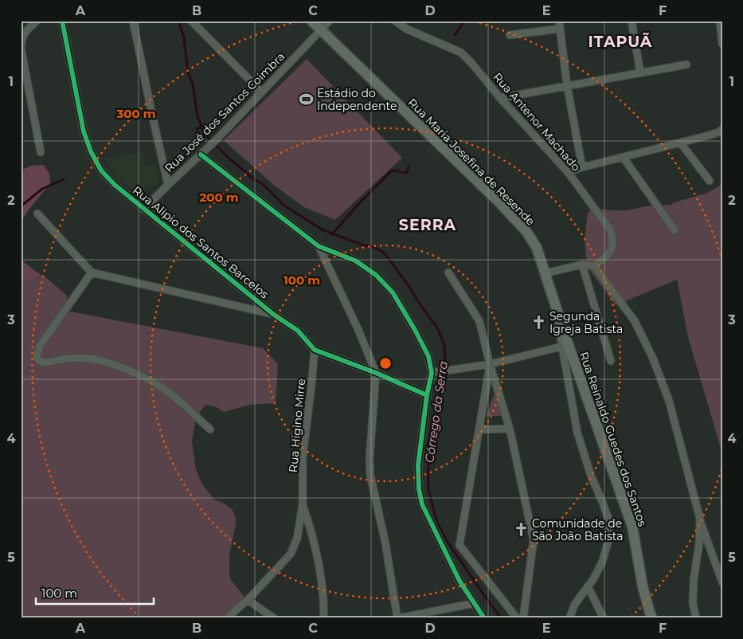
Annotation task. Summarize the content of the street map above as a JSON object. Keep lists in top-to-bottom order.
{
  "streets": {
    "main road": ["Rua Maria Josefina de Resende", "Rua Reinaldo Guedes dos Santos"],
    "street": [
      "Rua José dos Santos Coimbra",
      "Rua Antenor Machado",
      "Rua Alipio dos Santos Barcelos",
      "Rua Higino Mirre"
    ]
  },
  "crossings": [
    ["Rua José dos Santos Coimbra", "Rua Maria Josefina de Resende"],
    ["Rua José dos Santos Coimbra", "Rua Alipio dos Santos Barcelos"],
    ["Rua Maria Josefina de Resende", "Rua Reinaldo Guedes dos Santos"],
    ["Rua Alipio dos Santos Barcelos", "Rua Higino Mirre"]
  ],
  "districts": ["ITAPUÃ", "SERRA"],
  "water": ["Córrego da Serra"],
  "places": {
    "sports": ["Estádio do Independente"],
    "church": ["Segunda Igreja Batista", "Comunidade de São João Batista"]
  },
  "scale_bar": "100 m",
  "grid": {
    "columns": [
      "A",
      "B",
      "C",
      "D",
      "E",
      "F"
    ],
    "rows": [
      "1",
      "2",
      "3",
      "4",
      "5"
    ]
  },
  "rings": ["300 m", "200 m", "100 m"]
}
